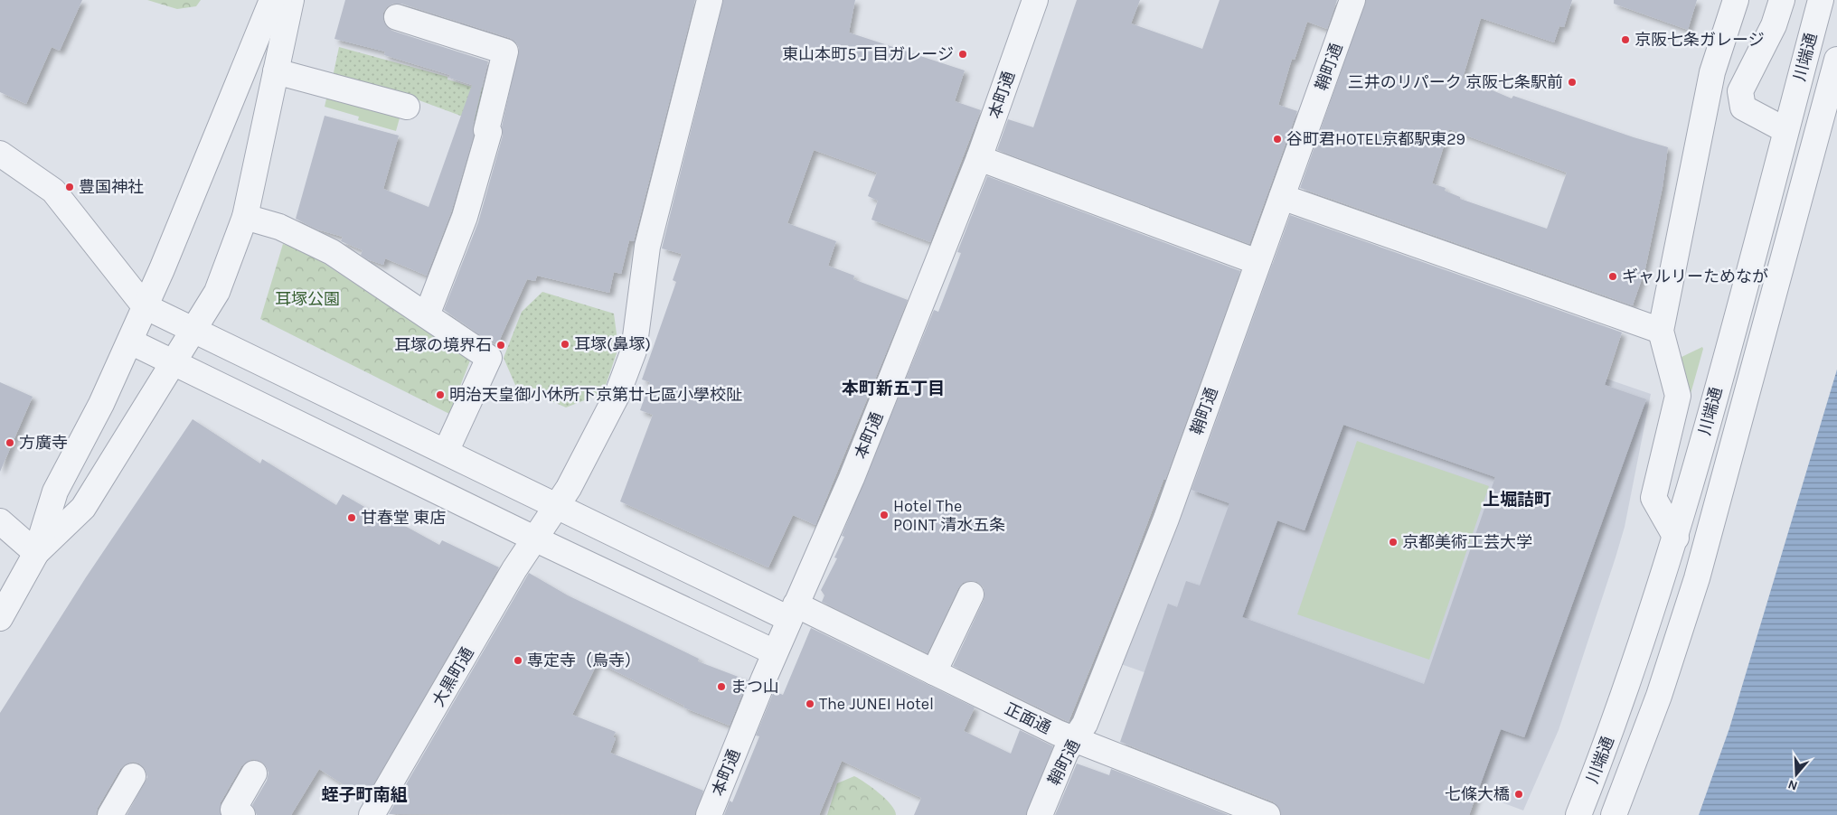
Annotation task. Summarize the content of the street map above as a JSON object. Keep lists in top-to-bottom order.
{
  "streets": {
    "street": [
      "川端通",
      "鞘町通",
      "本町通",
      "大黒町通",
      "正面通"
    ]
  },
  "crossings": [
    ["鞘町通", "正面通"],
    ["本町通", "正面通"],
    ["大黒町通", "正面通"]
  ],
  "districts": ["本町新五丁目", "上堀詰町", "蛭子町南組"],
  "parks": ["耳塚公園"],
  "places": [
    "京阪七条ガレージ",
    "東山本町5丁目ガレージ",
    "三井のリパーク 京阪七条駅前",
    "谷町君HOTEL京都駅東29",
    "豊国神社",
    "ギャルリーためなが",
    "耳塚(鼻塚)",
    "耳塚の境界石",
    "明治天皇御小休所下京第廿七區小學校阯",
    "方廣寺",
    "Hotel The POINT 清水五条",
    "甘春堂 東店",
    "京都美術工芸大学",
    "専定寺（烏寺）",
    "まつ山",
    "The JUNEI Hotel",
    "七條大橋"
  ],
  "north": "bottom"
}
